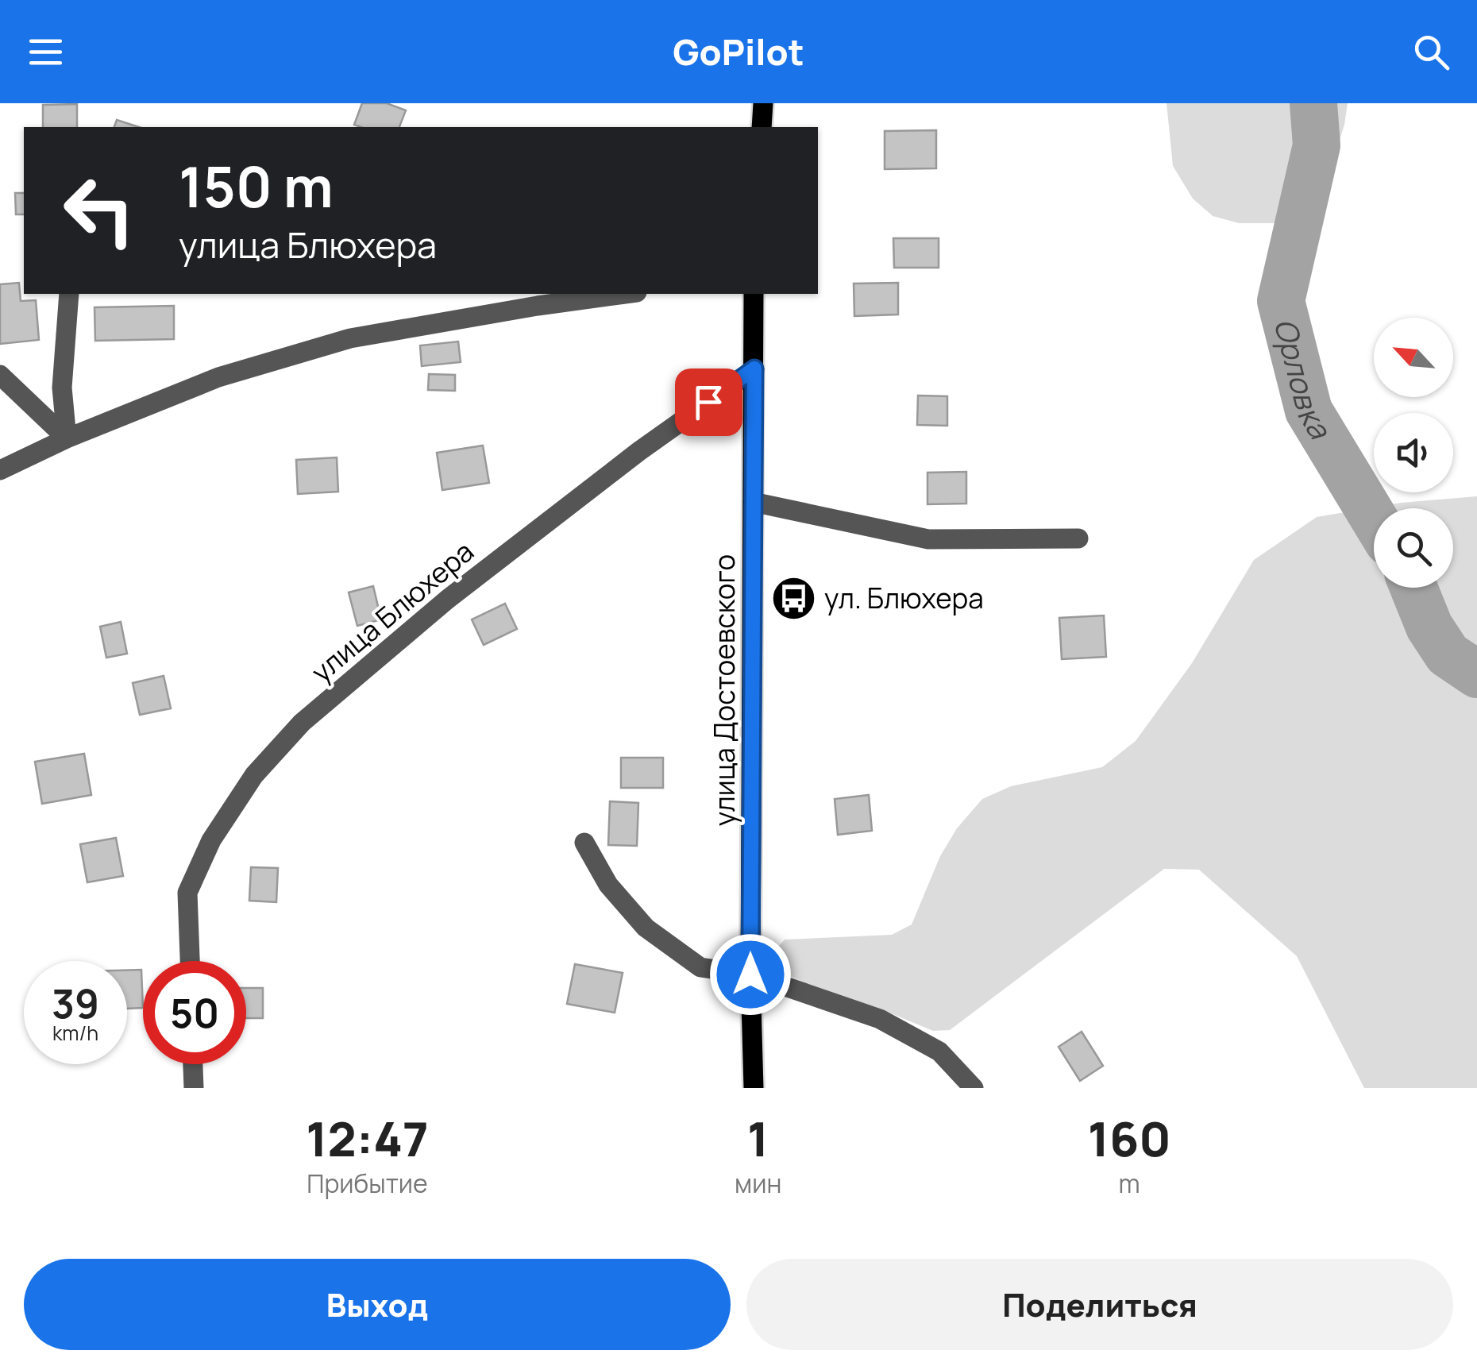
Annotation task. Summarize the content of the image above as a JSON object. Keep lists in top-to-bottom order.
{
  "streets": {
    "main road": ["улица Достоевского"],
    "street": ["улица Блюхера"]
  },
  "crossings": [
    ["улица Блюхера", "улица Достоевского"]
  ],
  "water": ["Орловка"],
  "places": {
    "bus stop": ["ул. Блюхера"]
  },
  "north": "top left",
  "page": {
    "header": "GoPilot",
    "turn": ["150 m", "улица Блюхера"],
    "speed": "39 km/h",
    "limit": "50",
    "eta": [
      "12:47",
      "Прибытие",
      "1",
      "мин",
      "160",
      "m"
    ],
    "buttons": ["Выход", "Поделиться"]
  }
}
